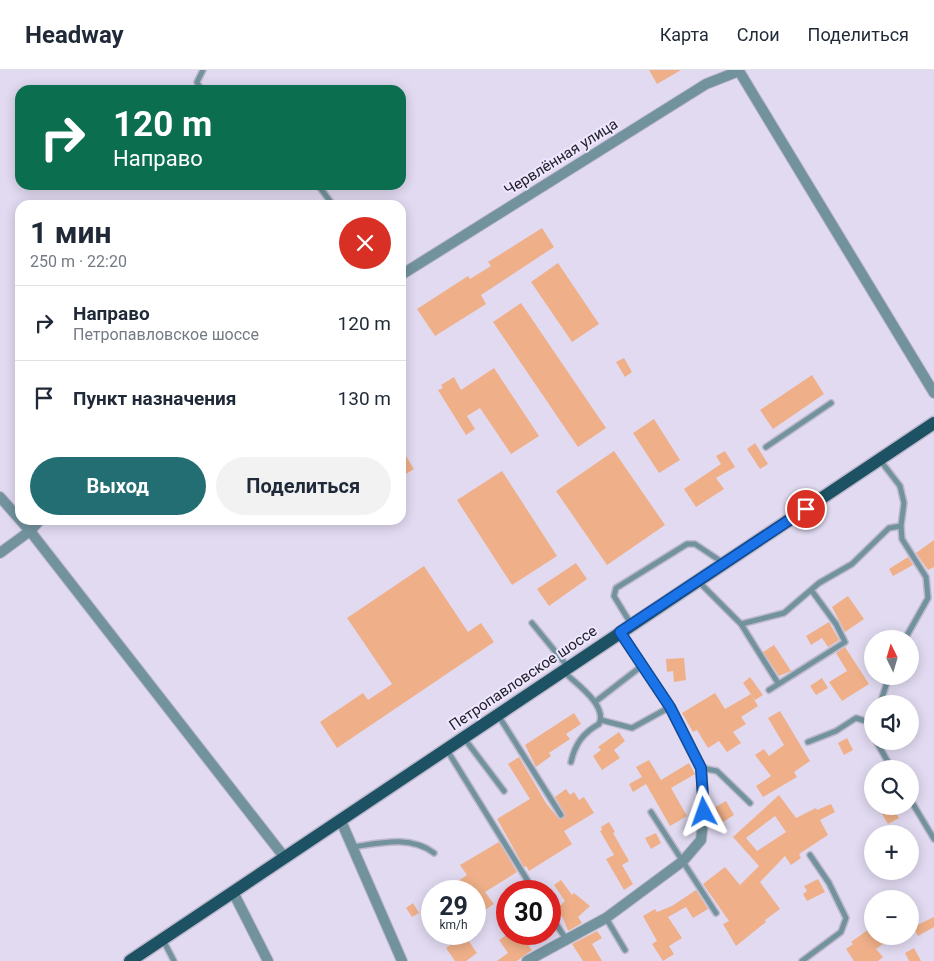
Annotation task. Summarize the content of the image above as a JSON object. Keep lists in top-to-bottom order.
{
  "streets": {
    "main road": ["Петропавловское шоссе"],
    "street": ["Червлённая улица"]
  },
  "north": "top",
  "page": {
    "header": "Headway",
    "nav": ["Карта", "Слои", "Поделиться"],
    "turn": ["120 m", "Направо"],
    "heading": ["1 мин", "250 m · 22:20"],
    "list": [
      {
        "name": "Направо",
        "note": "Петропавловское шоссе",
        "value": "120 m"
      },
      {
        "name": "Пункт назначения",
        "value": "130 m"
      }
    ],
    "buttons": ["Выход", "Поделиться"],
    "map_buttons": ["+", "−"],
    "speed": "29 km/h",
    "limit": "30"
  }
}
